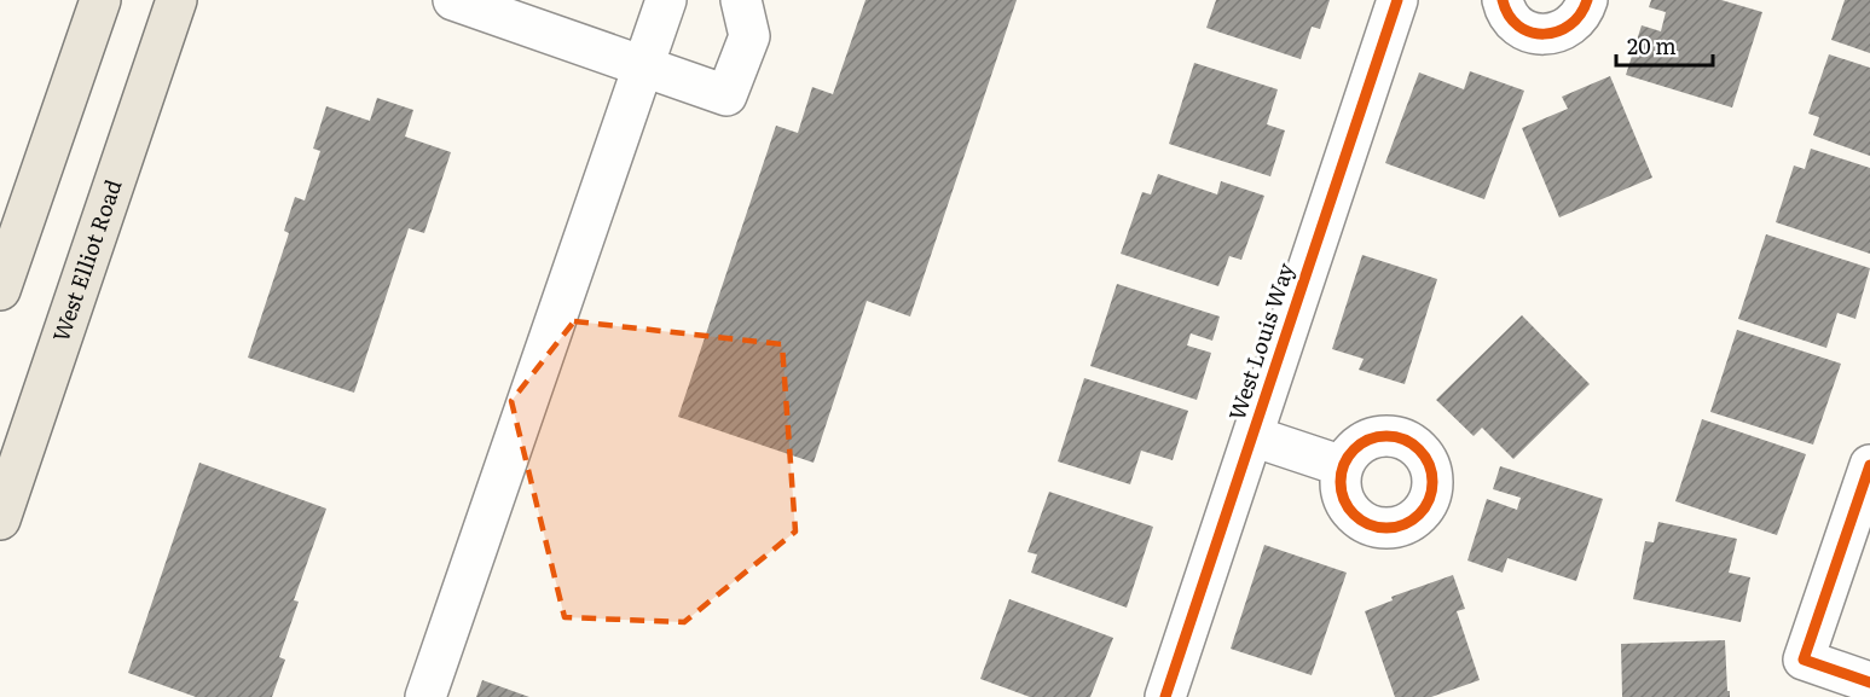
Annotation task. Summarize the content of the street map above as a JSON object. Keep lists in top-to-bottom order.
{
  "streets": {
    "main road": ["West Elliot Road"],
    "street": ["West Louis Way"]
  },
  "scale_bar": "20 m"
}
